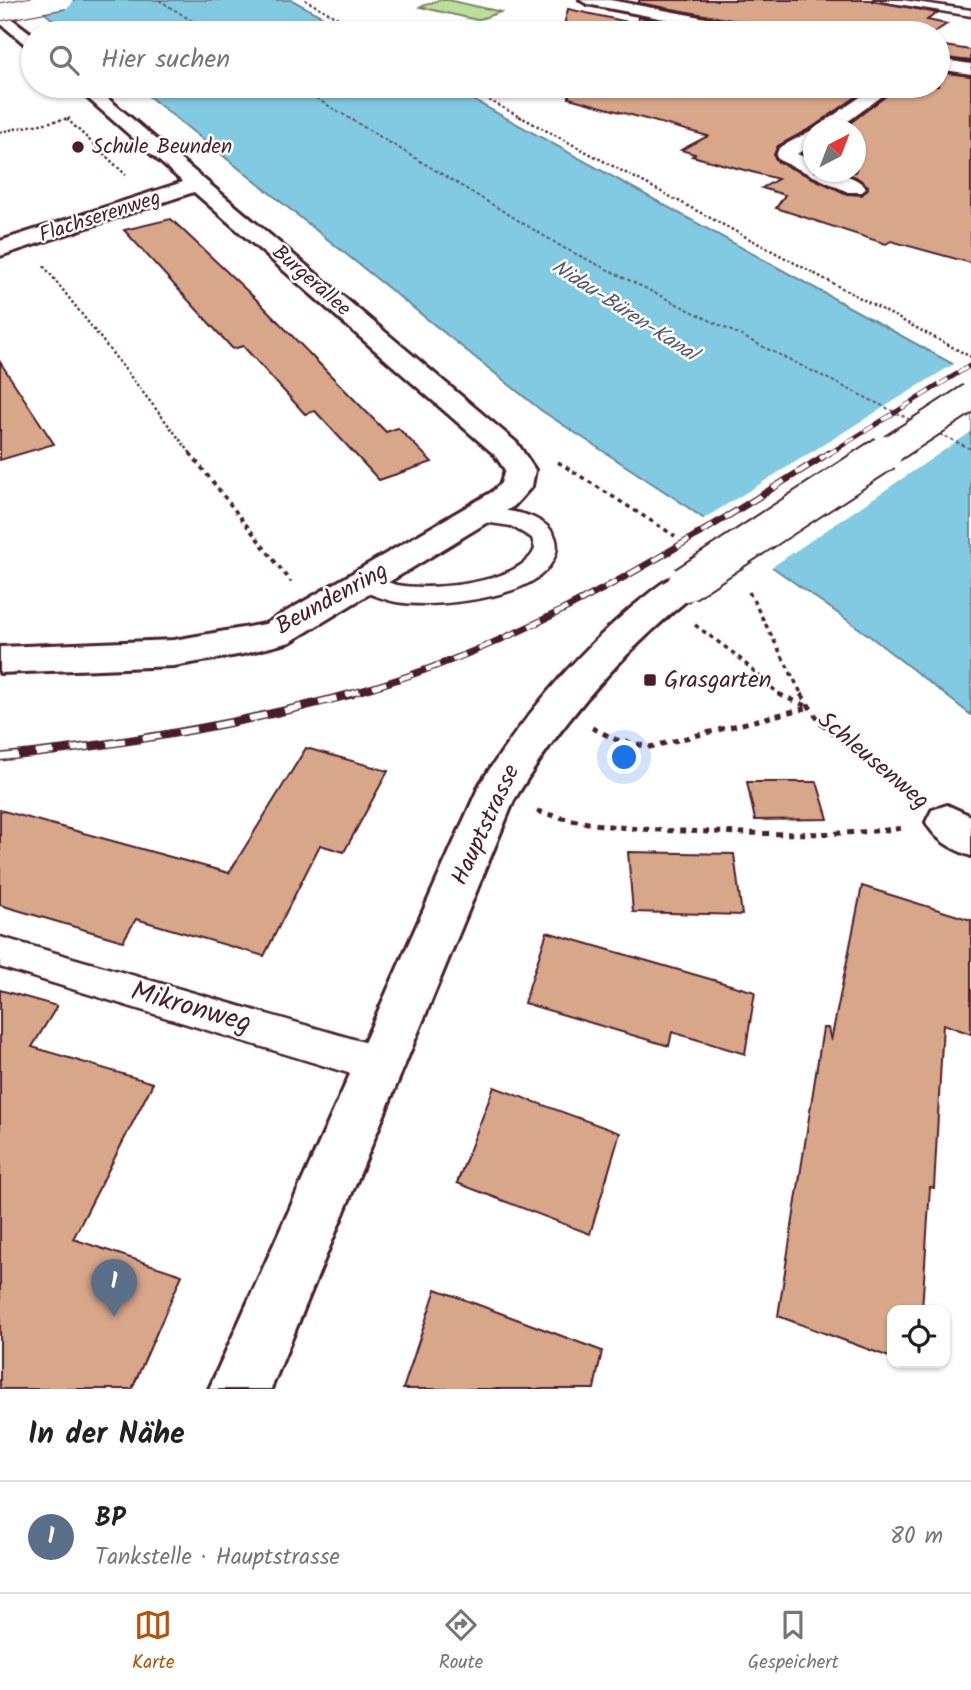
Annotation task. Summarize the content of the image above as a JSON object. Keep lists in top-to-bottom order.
{
  "streets": {
    "street": [
      "Flachserenweg",
      "Burgerallee",
      "Beundenring",
      "Hauptstrasse"
    ],
    "lane": ["Mikronweg"],
    "path": ["Schleusenweg"]
  },
  "crossings": [
    ["Flachserenweg", "Burgerallee"],
    ["Burgerallee", "Beundenring"],
    ["Hauptstrasse", "Mikronweg"]
  ],
  "water": ["Nidau-Büren-Kanal"],
  "places": {
    "other": ["Schule Beunden"],
    "transit": ["Grasgarten"]
  },
  "north": "top right",
  "page": {
    "search": "Hier suchen",
    "pins": "1",
    "heading": "In der Nähe",
    "list": [
      {
        "mark": "1",
        "name": "BP",
        "note": "Tankstelle · Hauptstrasse",
        "value": "80 m"
      }
    ],
    "nav": ["Karte", "Route", "Gespeichert"]
  }
}
